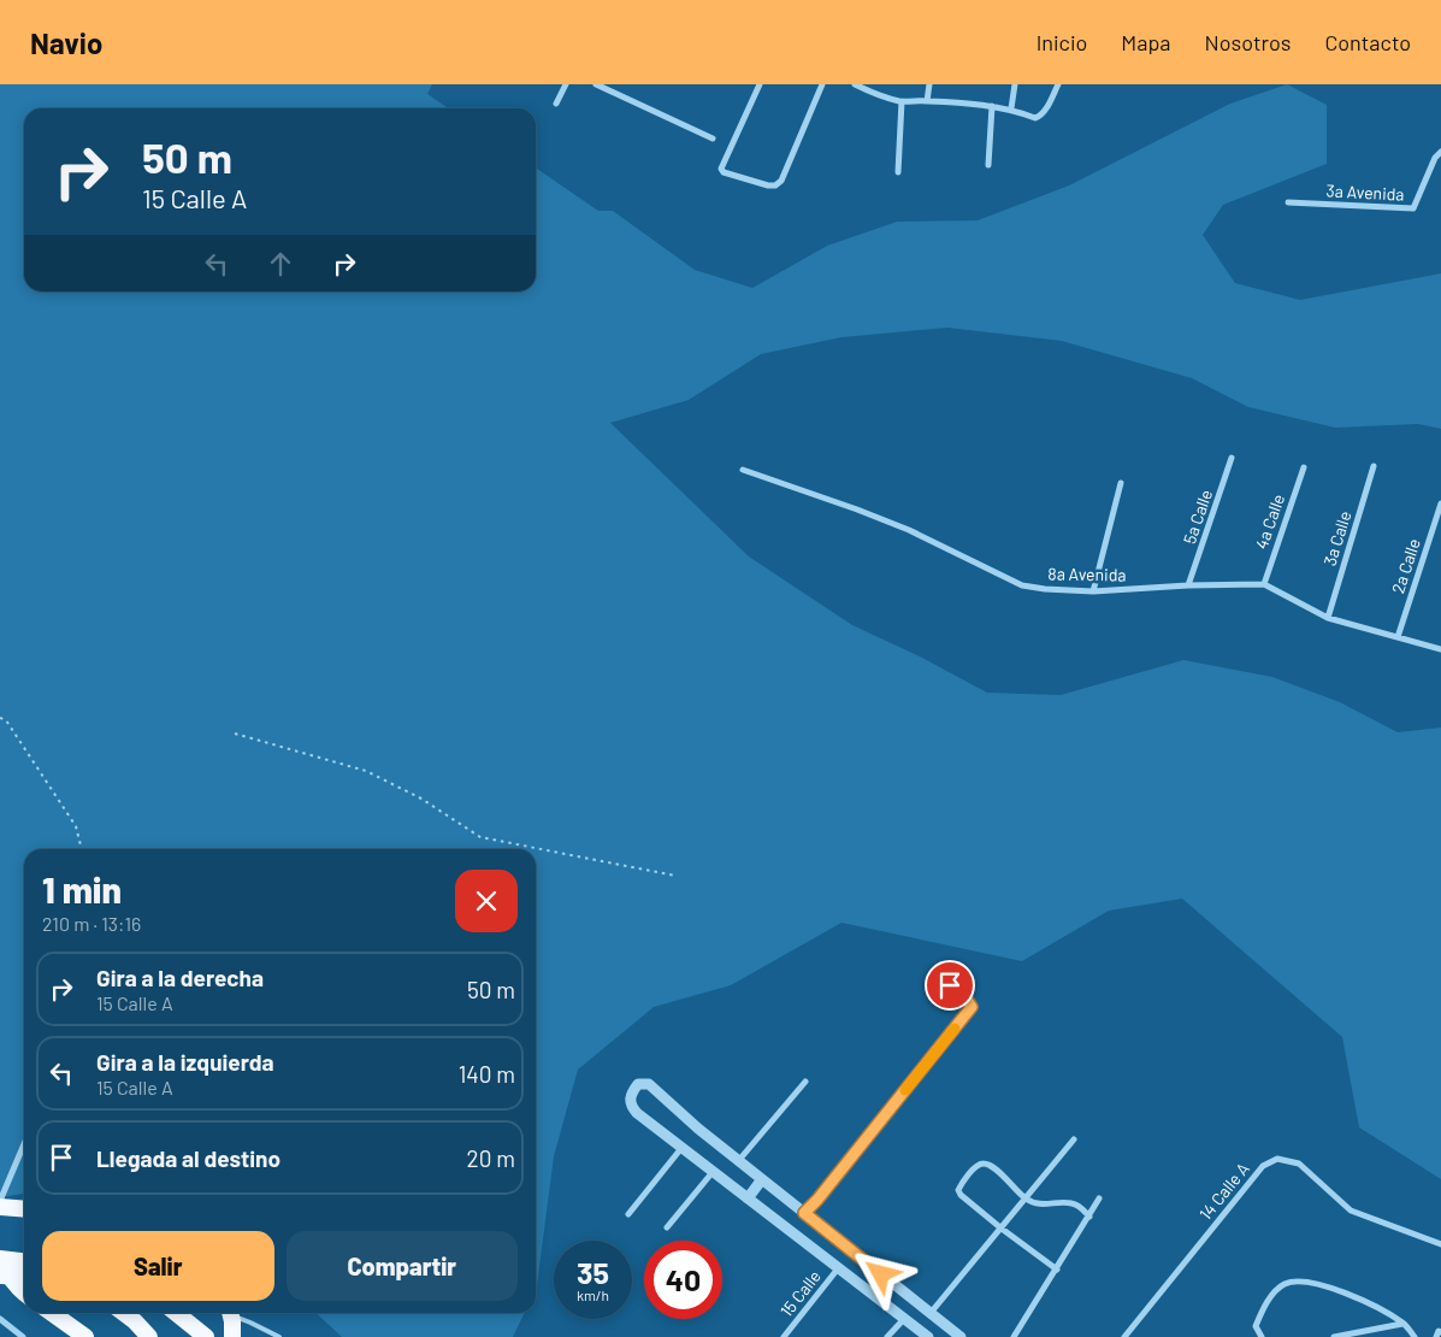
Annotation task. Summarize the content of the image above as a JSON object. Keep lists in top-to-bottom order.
{
  "streets": {
    "street": [
      "3a Avenida",
      "5a Calle",
      "4a Calle",
      "3a Calle",
      "2a Calle",
      "8a Avenida",
      "14 Calle A",
      "15 Calle"
    ]
  },
  "crossings": [
    ["5a Calle", "8a Avenida"],
    ["4a Calle", "8a Avenida"],
    ["3a Calle", "8a Avenida"],
    ["2a Calle", "8a Avenida"]
  ],
  "page": {
    "header": "Navio",
    "nav": [
      "Inicio",
      "Mapa",
      "Nosotros",
      "Contacto"
    ],
    "turn": ["50 m", "15 Calle A"],
    "heading": ["1 min", "210 m · 13:16"],
    "list": [
      {
        "name": "Gira a la derecha",
        "note": "15 Calle A",
        "value": "50 m"
      },
      {
        "name": "Gira a la izquierda",
        "note": "15 Calle A",
        "value": "140 m"
      },
      {
        "name": "Llegada al destino",
        "value": "20 m"
      }
    ],
    "buttons": ["Salir", "Compartir"],
    "speed": "35 km/h",
    "limit": "40"
  }
}
